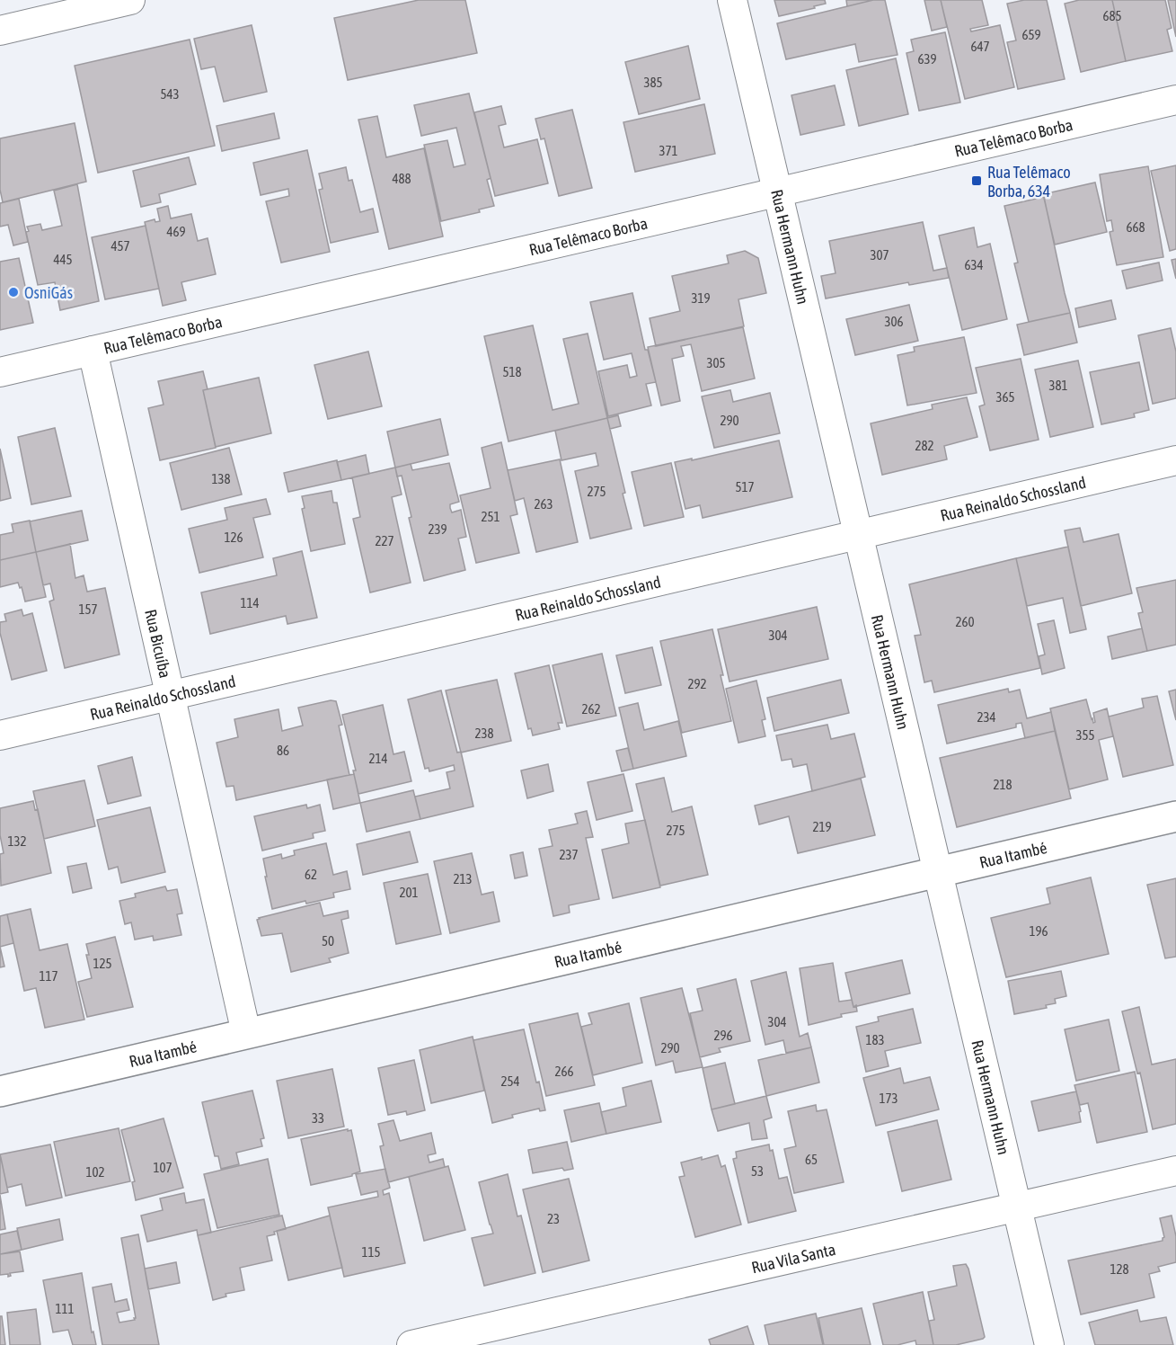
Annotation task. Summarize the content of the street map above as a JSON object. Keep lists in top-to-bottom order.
{
  "streets": {
    "street": [
      "Rua Telêmaco Borba",
      "Rua Hermann Huhn",
      "Rua Reinaldo Schossland",
      "Rua Bicuíba",
      "Rua Itambé",
      "Rua Vila Santa"
    ]
  },
  "crossings": [
    ["Rua Telêmaco Borba", "Rua Hermann Huhn"],
    ["Rua Telêmaco Borba", "Rua Bicuíba"],
    ["Rua Hermann Huhn", "Rua Reinaldo Schossland"],
    ["Rua Hermann Huhn", "Rua Itambé"],
    ["Rua Hermann Huhn", "Rua Vila Santa"],
    ["Rua Reinaldo Schossland", "Rua Bicuíba"],
    ["Rua Bicuíba", "Rua Itambé"]
  ],
  "places": {
    "transit": ["Rua Telêmaco Borba, 634"],
    "other": ["OsniGás"]
  },
  "house_numbers": [
    "685",
    "659",
    "647",
    "639",
    "385",
    "543",
    "371",
    "488",
    "668",
    "469",
    "457",
    "307",
    "445",
    "634",
    "319",
    "306",
    "305",
    "518",
    "381",
    "365",
    "290",
    "282",
    "138",
    "517",
    "275",
    "263",
    "251",
    "239",
    "126",
    "227",
    "114",
    "157",
    "260",
    "304",
    "292",
    "262",
    "234",
    "238",
    "355",
    "86",
    "214",
    "218",
    "219",
    "275",
    "132",
    "237",
    "62",
    "213",
    "201",
    "196",
    "50",
    "125",
    "117",
    "304",
    "296",
    "183",
    "290",
    "266",
    "254",
    "173",
    "33",
    "65",
    "107",
    "53",
    "102",
    "23",
    "115",
    "128",
    "111"
  ]
}
